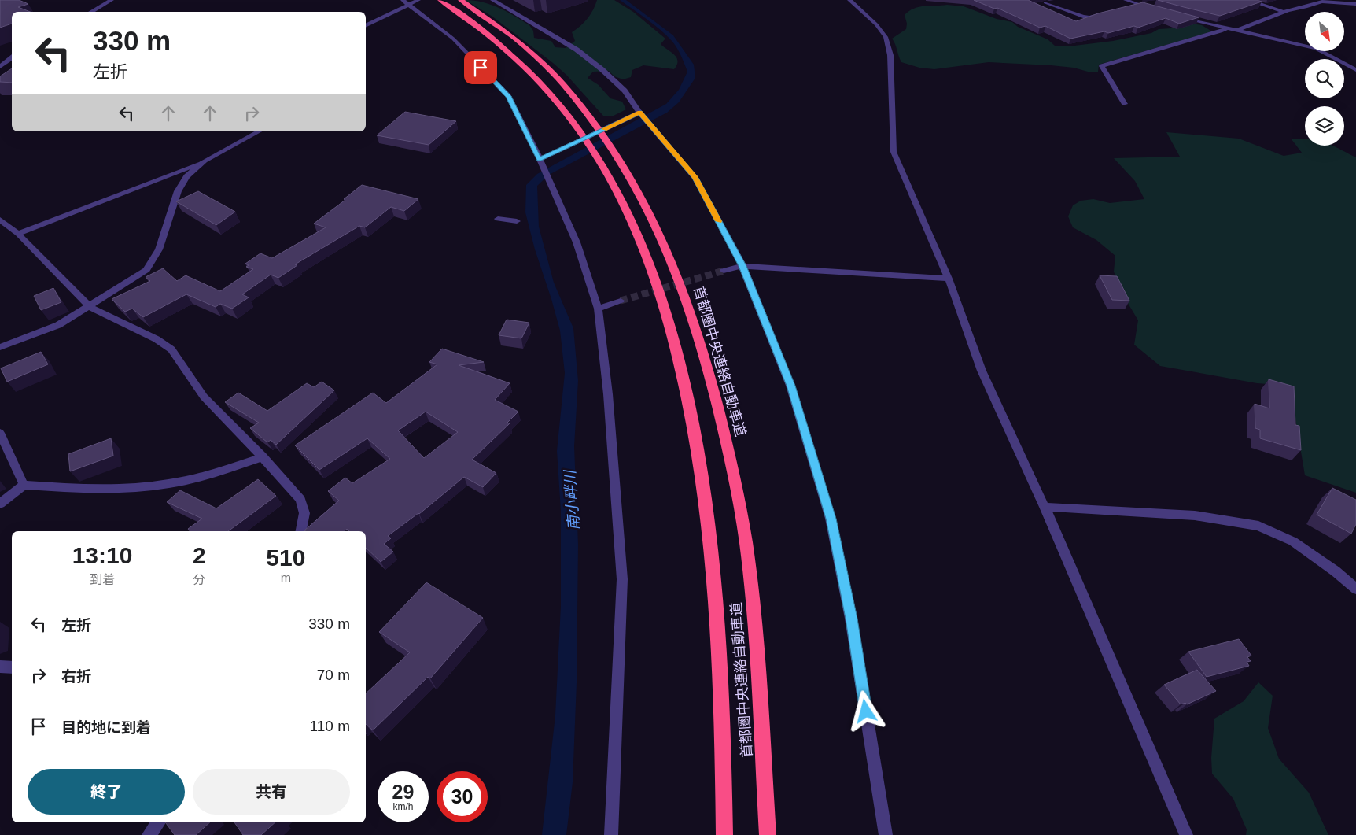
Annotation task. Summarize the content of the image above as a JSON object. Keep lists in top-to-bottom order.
{
  "streets": {
    "highway": ["首都圏中央連絡自動車道"]
  },
  "water": ["南小畔川"],
  "north": "bottom right",
  "page": {
    "turn": ["330 m", "左折"],
    "eta": [
      "13:10",
      "到着",
      "2",
      "分",
      "510",
      "m"
    ],
    "list": [
      {
        "name": "左折",
        "value": "330 m"
      },
      {
        "name": "右折",
        "value": "70 m"
      },
      {
        "name": "目的地に到着",
        "value": "110 m"
      }
    ],
    "buttons": ["終了", "共有"],
    "speed": "29 km/h",
    "limit": "30"
  }
}
